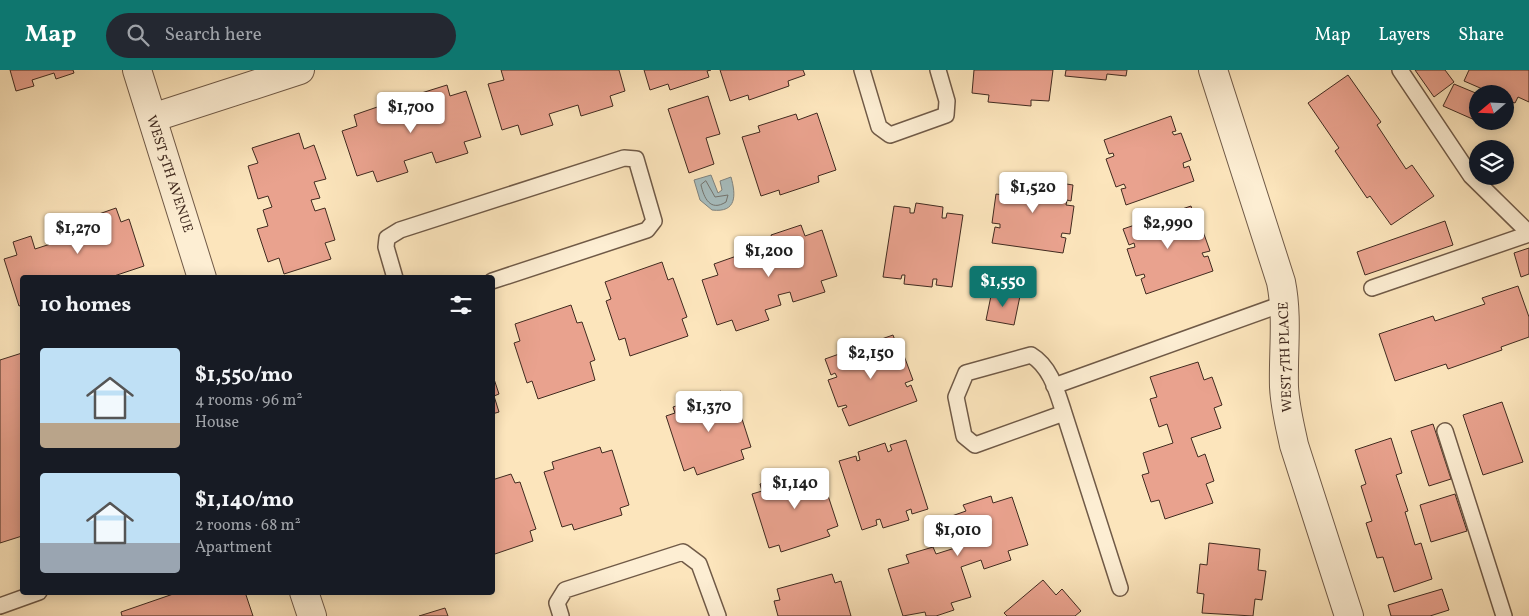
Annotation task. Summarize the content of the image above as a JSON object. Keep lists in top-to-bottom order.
{
  "streets": {
    "street": ["WEST 5TH AVENUE", "WEST 7TH PLACE"]
  },
  "north": "left",
  "page": {
    "header": "Map",
    "search": "Search here",
    "nav": ["Map", "Layers", "Share"],
    "price": [
      "$1,700",
      "$1,520",
      "$2,990",
      "$1,270",
      "$1,200",
      "$1,550",
      "$2,150",
      "$1,370",
      "$1,140",
      "$1,010"
    ],
    "heading": "10 homes",
    "list": [
      {
        "name": "$1,550/mo",
        "note": "4 rooms · 96 m² · House"
      },
      {
        "name": "$1,140/mo",
        "note": "2 rooms · 68 m² · Apartment"
      }
    ]
  }
}
